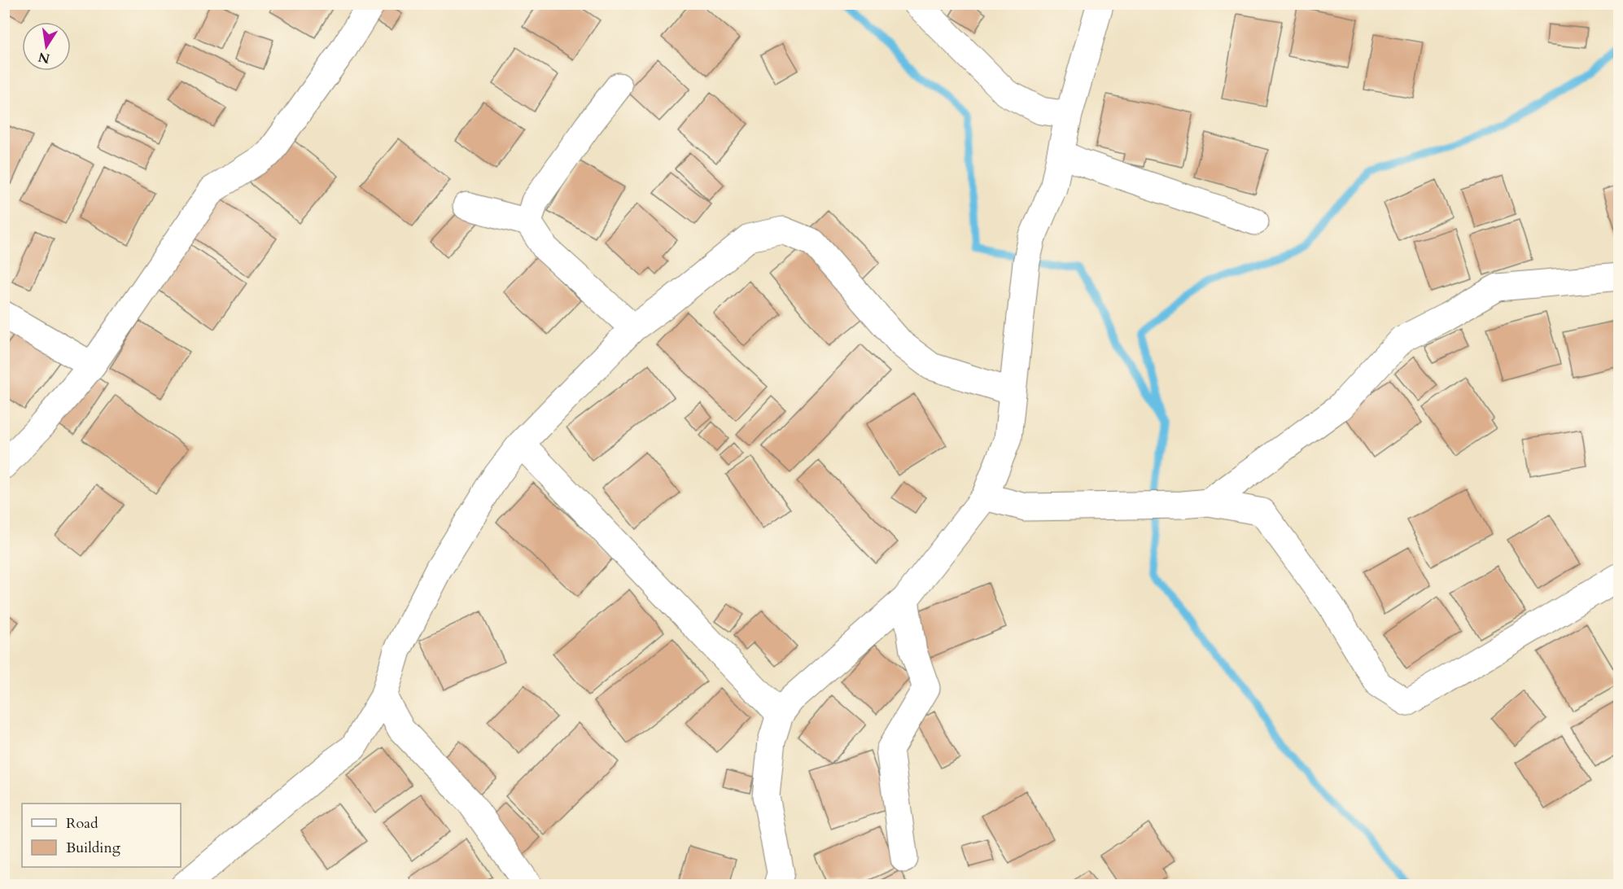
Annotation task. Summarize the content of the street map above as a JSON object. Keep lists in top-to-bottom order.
{
  "legend": ["Road", "Building"],
  "north": "bottom"
}
